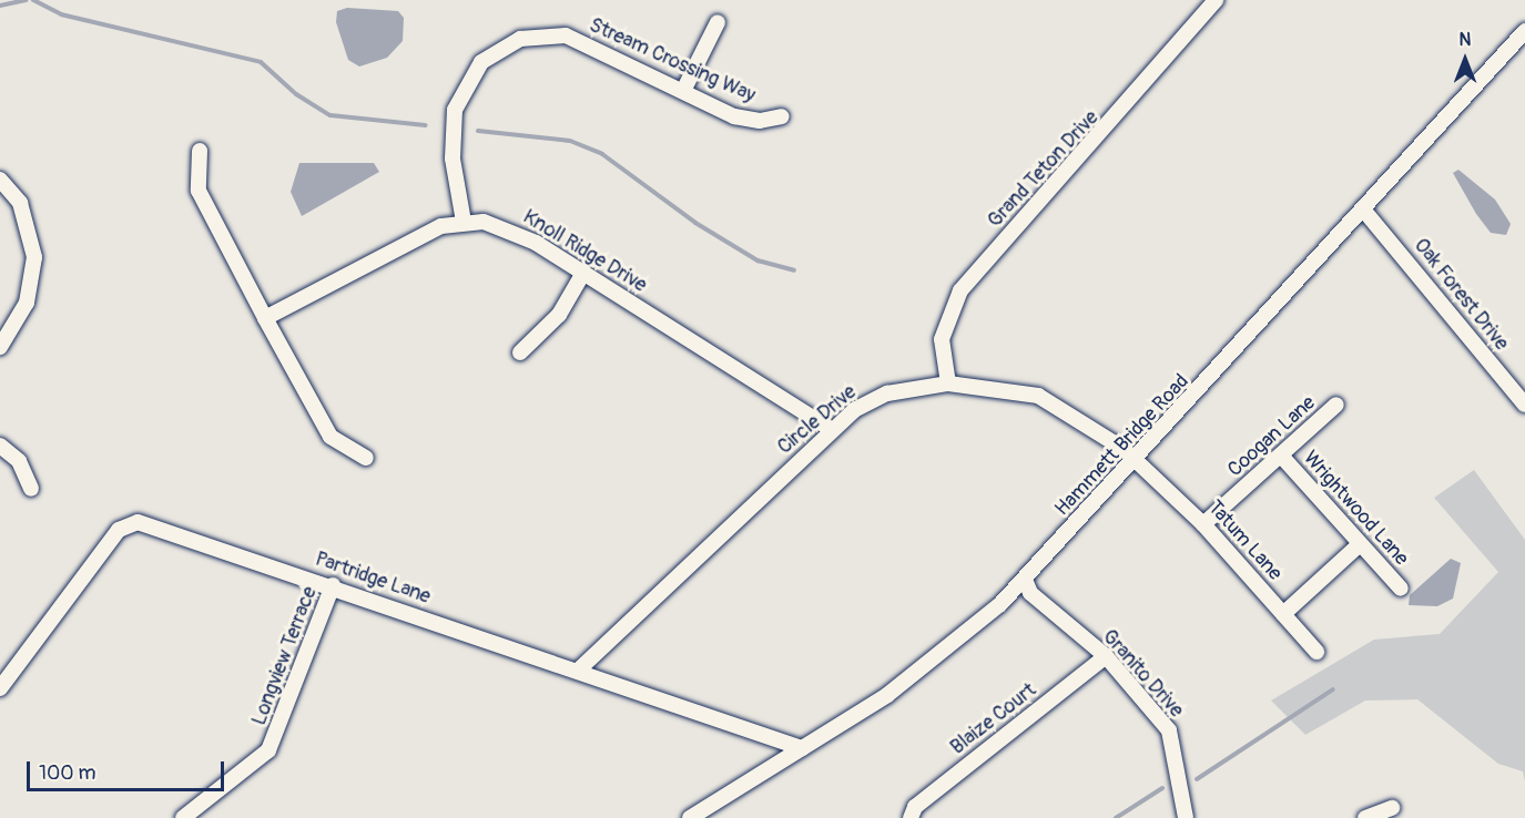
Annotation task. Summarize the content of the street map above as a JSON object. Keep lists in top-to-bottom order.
{
  "streets": {
    "street": [
      "Stream Crossing Way",
      "Grand Teton Drive",
      "Knoll Ridge Drive",
      "Oak Forest Drive",
      "Circle Drive",
      "Coogan Lane",
      "Hammett Bridge Road",
      "Wrightwood Lane",
      "Tatum Lane",
      "Partridge Lane",
      "Longview Terrace",
      "Granito Drive",
      "Blaize Court"
    ]
  },
  "crossings": [
    ["Stream Crossing Way", "Knoll Ridge Drive"],
    ["Grand Teton Drive", "Circle Drive"],
    ["Knoll Ridge Drive", "Circle Drive"],
    ["Oak Forest Drive", "Hammett Bridge Road"],
    ["Circle Drive", "Hammett Bridge Road"],
    ["Circle Drive", "Tatum Lane"],
    ["Circle Drive", "Partridge Lane"],
    ["Coogan Lane", "Wrightwood Lane"],
    ["Coogan Lane", "Tatum Lane"],
    ["Hammett Bridge Road", "Tatum Lane"],
    ["Hammett Bridge Road", "Partridge Lane"],
    ["Hammett Bridge Road", "Granito Drive"],
    ["Partridge Lane", "Longview Terrace"],
    ["Granito Drive", "Blaize Court"]
  ],
  "scale_bar": "100 m",
  "north": "top"
}
